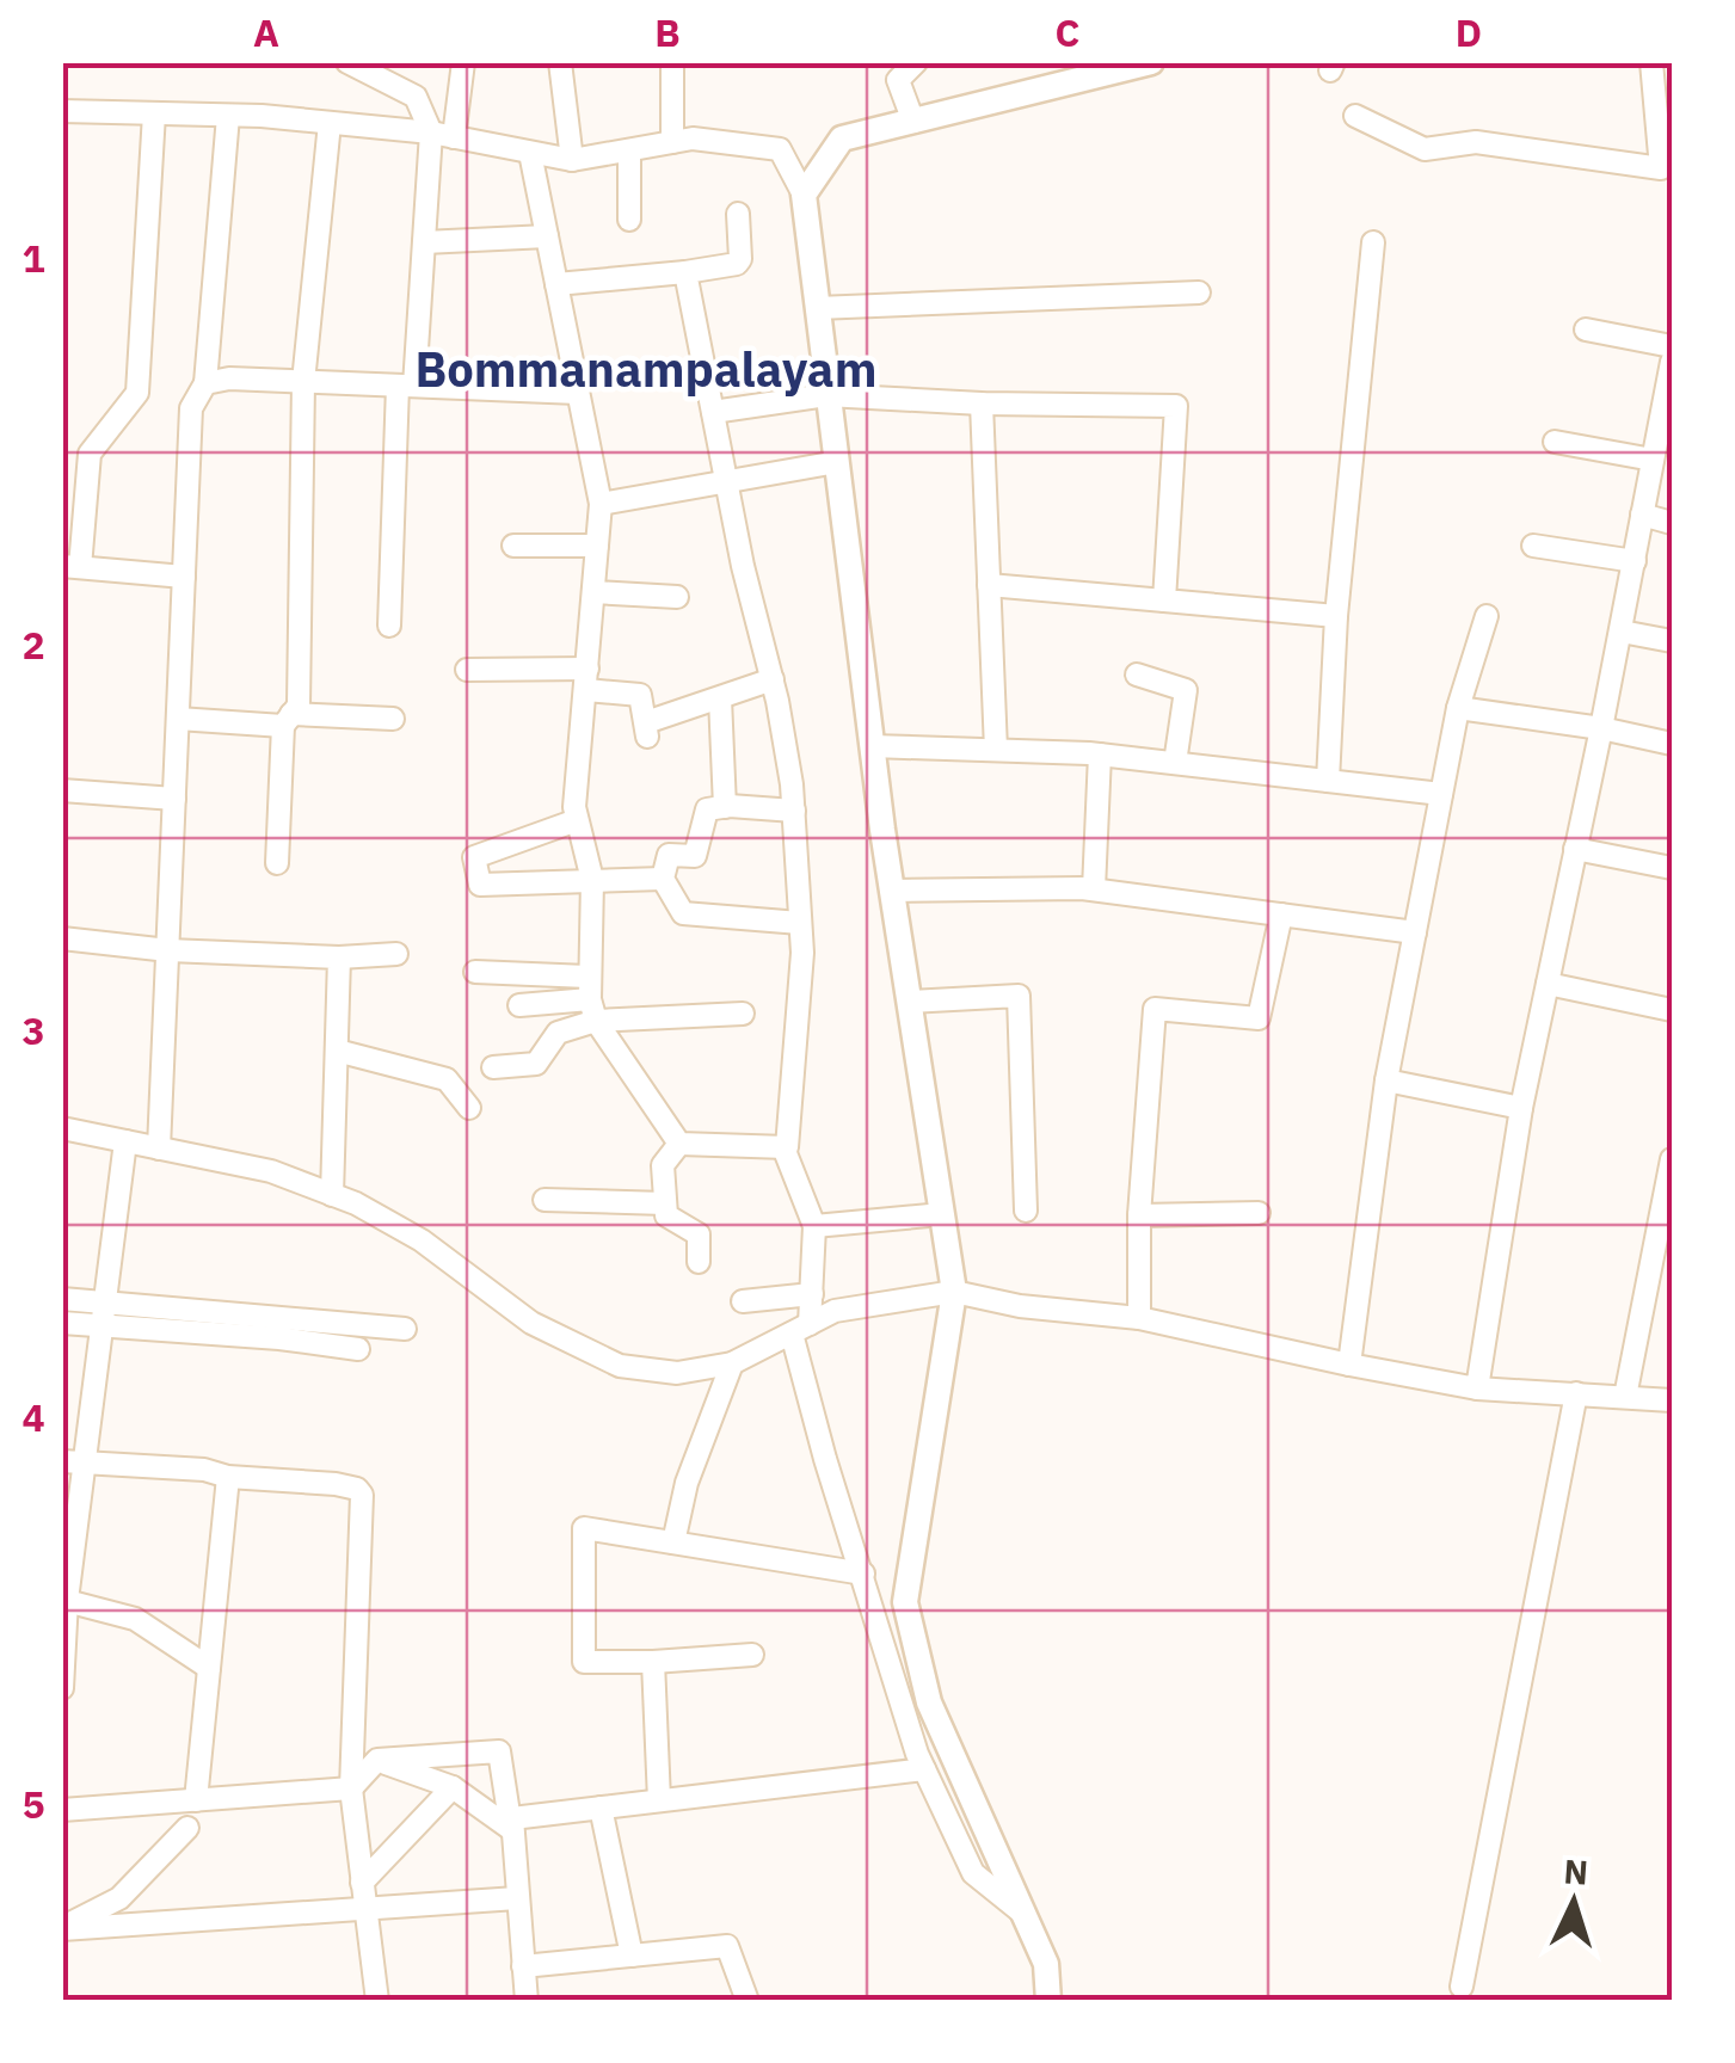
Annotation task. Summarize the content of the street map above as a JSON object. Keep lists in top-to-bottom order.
{
  "districts": ["Bommanampalayam"],
  "north": "top",
  "grid": {
    "columns": [
      "A",
      "B",
      "C",
      "D"
    ],
    "rows": [
      "1",
      "2",
      "3",
      "4",
      "5"
    ]
  }
}
